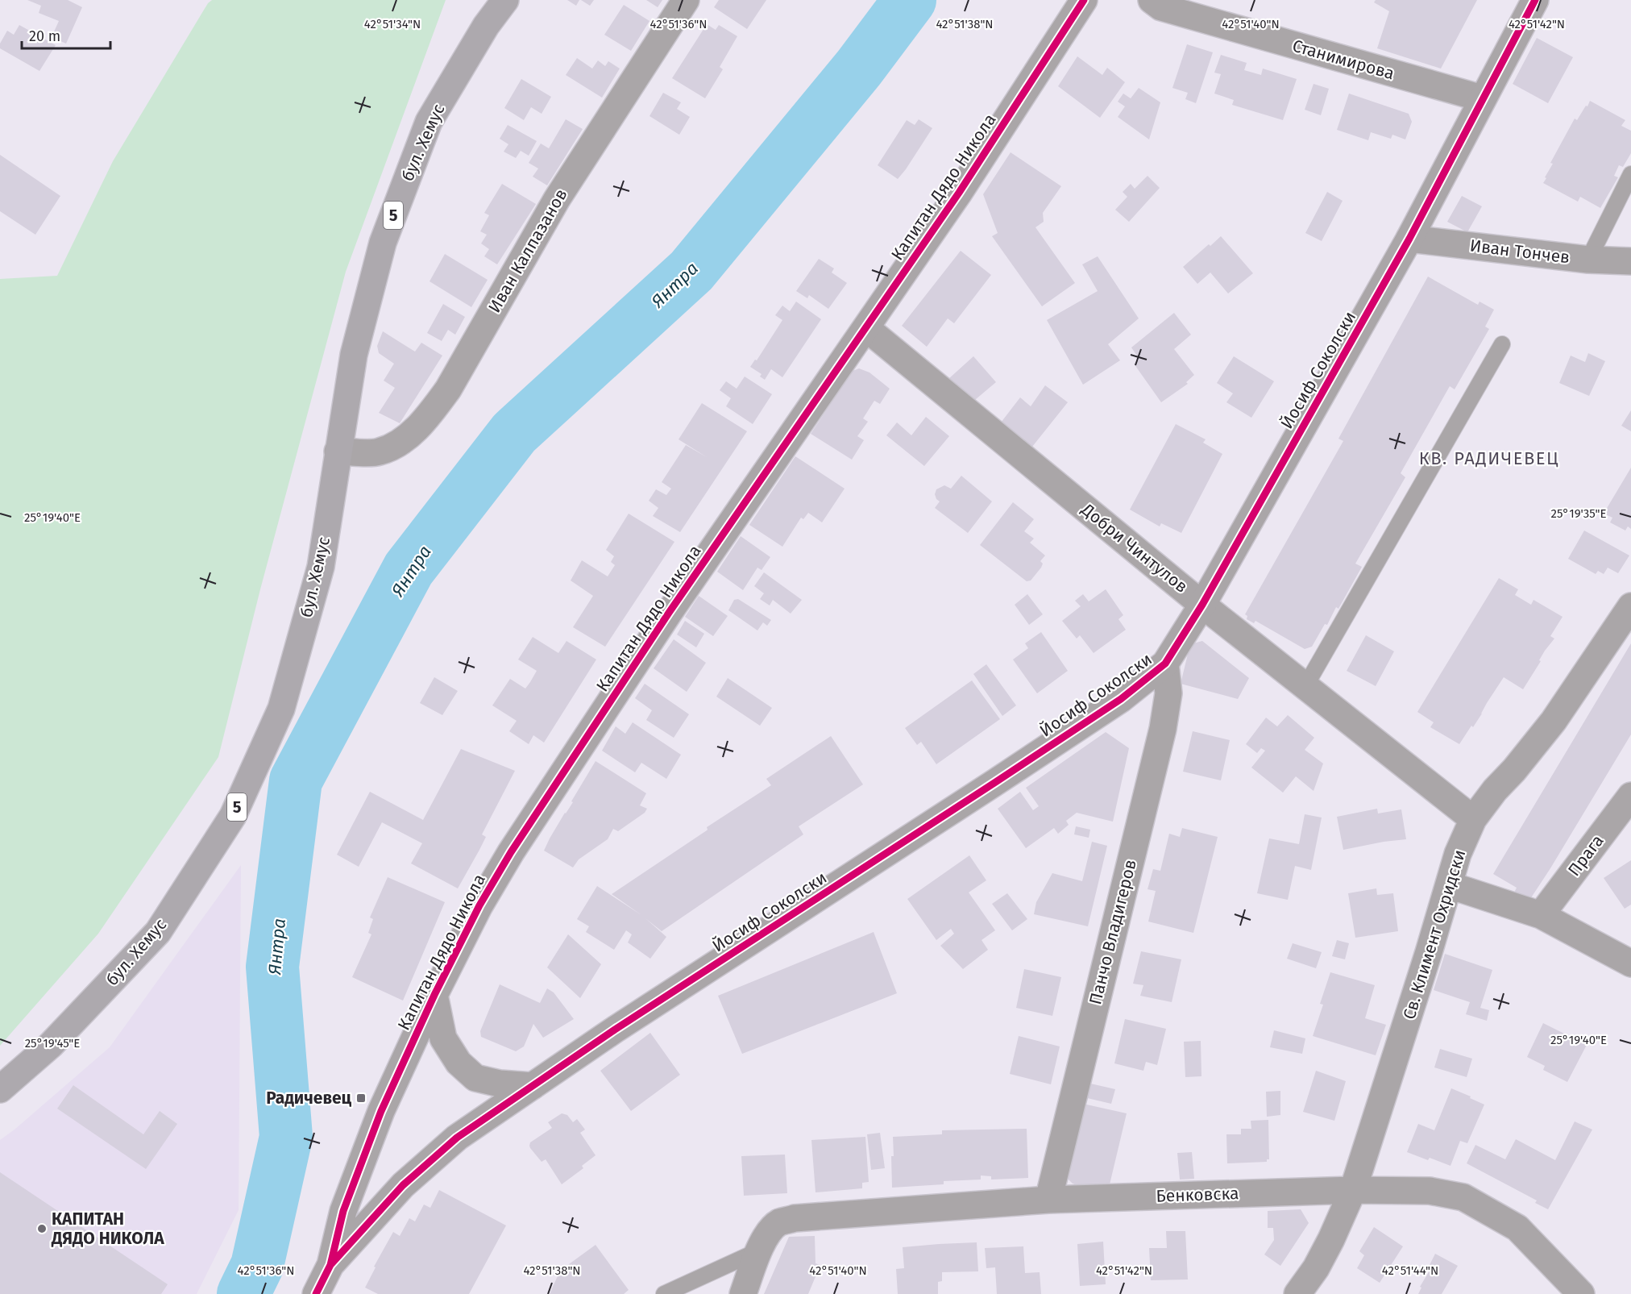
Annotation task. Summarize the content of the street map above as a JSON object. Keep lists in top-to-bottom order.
{
  "streets": {
    "main road": ["бул. Хемус", "5"],
    "street": [
      "Станимирова",
      "Капитан Дядо Никола",
      "Иван Калпазанов",
      "Иван Тончев",
      "Йосиф Соколски",
      "Добри Чинтулов",
      "Прага",
      "Панчо Владигеров",
      "Св. Климент Охридски",
      "Бенковска"
    ]
  },
  "crossings": [
    ["Станимирова", "Йосиф Соколски"],
    ["бул. Хемус", "Иван Калпазанов"],
    ["Капитан Дядо Никола", "Йосиф Соколски"],
    ["Капитан Дядо Никола", "Добри Чинтулов"],
    ["Иван Тончев", "Йосиф Соколски"],
    ["Йосиф Соколски", "Добри Чинтулов"],
    ["Йосиф Соколски", "Панчо Владигеров"],
    ["Добри Чинтулов", "Св. Климент Охридски"],
    ["Панчо Владигеров", "Бенковска"],
    ["Св. Климент Охридски", "Бенковска"]
  ],
  "districts": ["КВ. РАДИЧЕВЕЦ"],
  "water": ["Янтра"],
  "places": {
    "transit": ["Радичевец"],
    "other": ["КАПИТАН ДЯДО НИКОЛА"]
  },
  "scale_bar": "20 m",
  "coordinates": [
    "42°51'34\"N",
    "42°51'36\"N",
    "42°51'38\"N",
    "42°51'40\"N",
    "42°51'42\"N",
    "25°19'35\"E",
    "25°19'40\"E",
    "25°19'45\"E",
    "42°51'44\"N"
  ]
}
